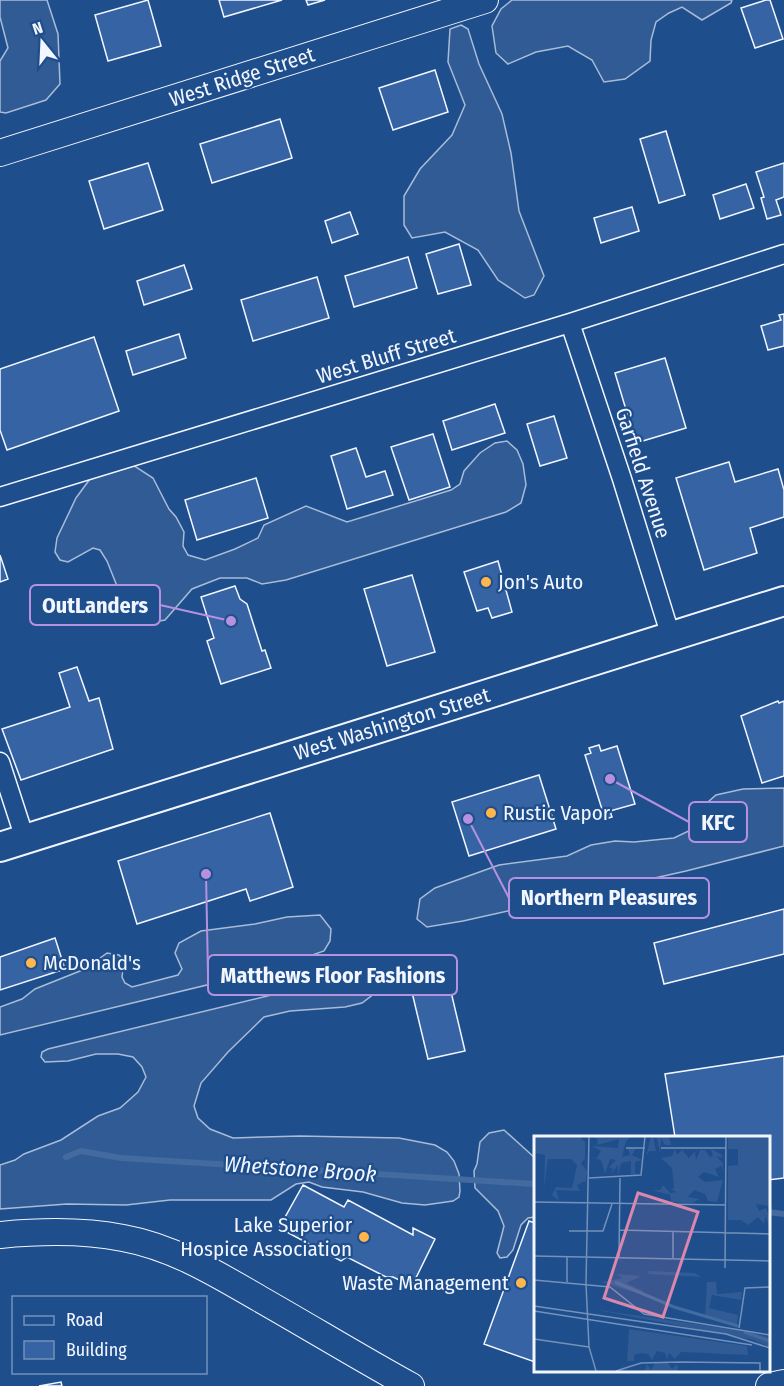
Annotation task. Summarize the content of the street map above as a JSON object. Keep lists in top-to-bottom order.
{
  "streets": {
    "main road": ["West Washington Street"],
    "street": ["West Ridge Street", "West Bluff Street", "Garfield Avenue"]
  },
  "crossings": [
    ["West Bluff Street", "Garfield Avenue"],
    ["Garfield Avenue", "West Washington Street"]
  ],
  "water": ["Whetstone Brook"],
  "places": [
    "Jon's Auto",
    "OutLanders",
    "KFC",
    "Rustic Vapor",
    "Northern Pleasures",
    "Matthews Floor Fashions",
    "McDonald's",
    "Lake Superior Hospice Association",
    "Waste Management"
  ],
  "legend": ["Road", "Building"],
  "north": "top"
}
